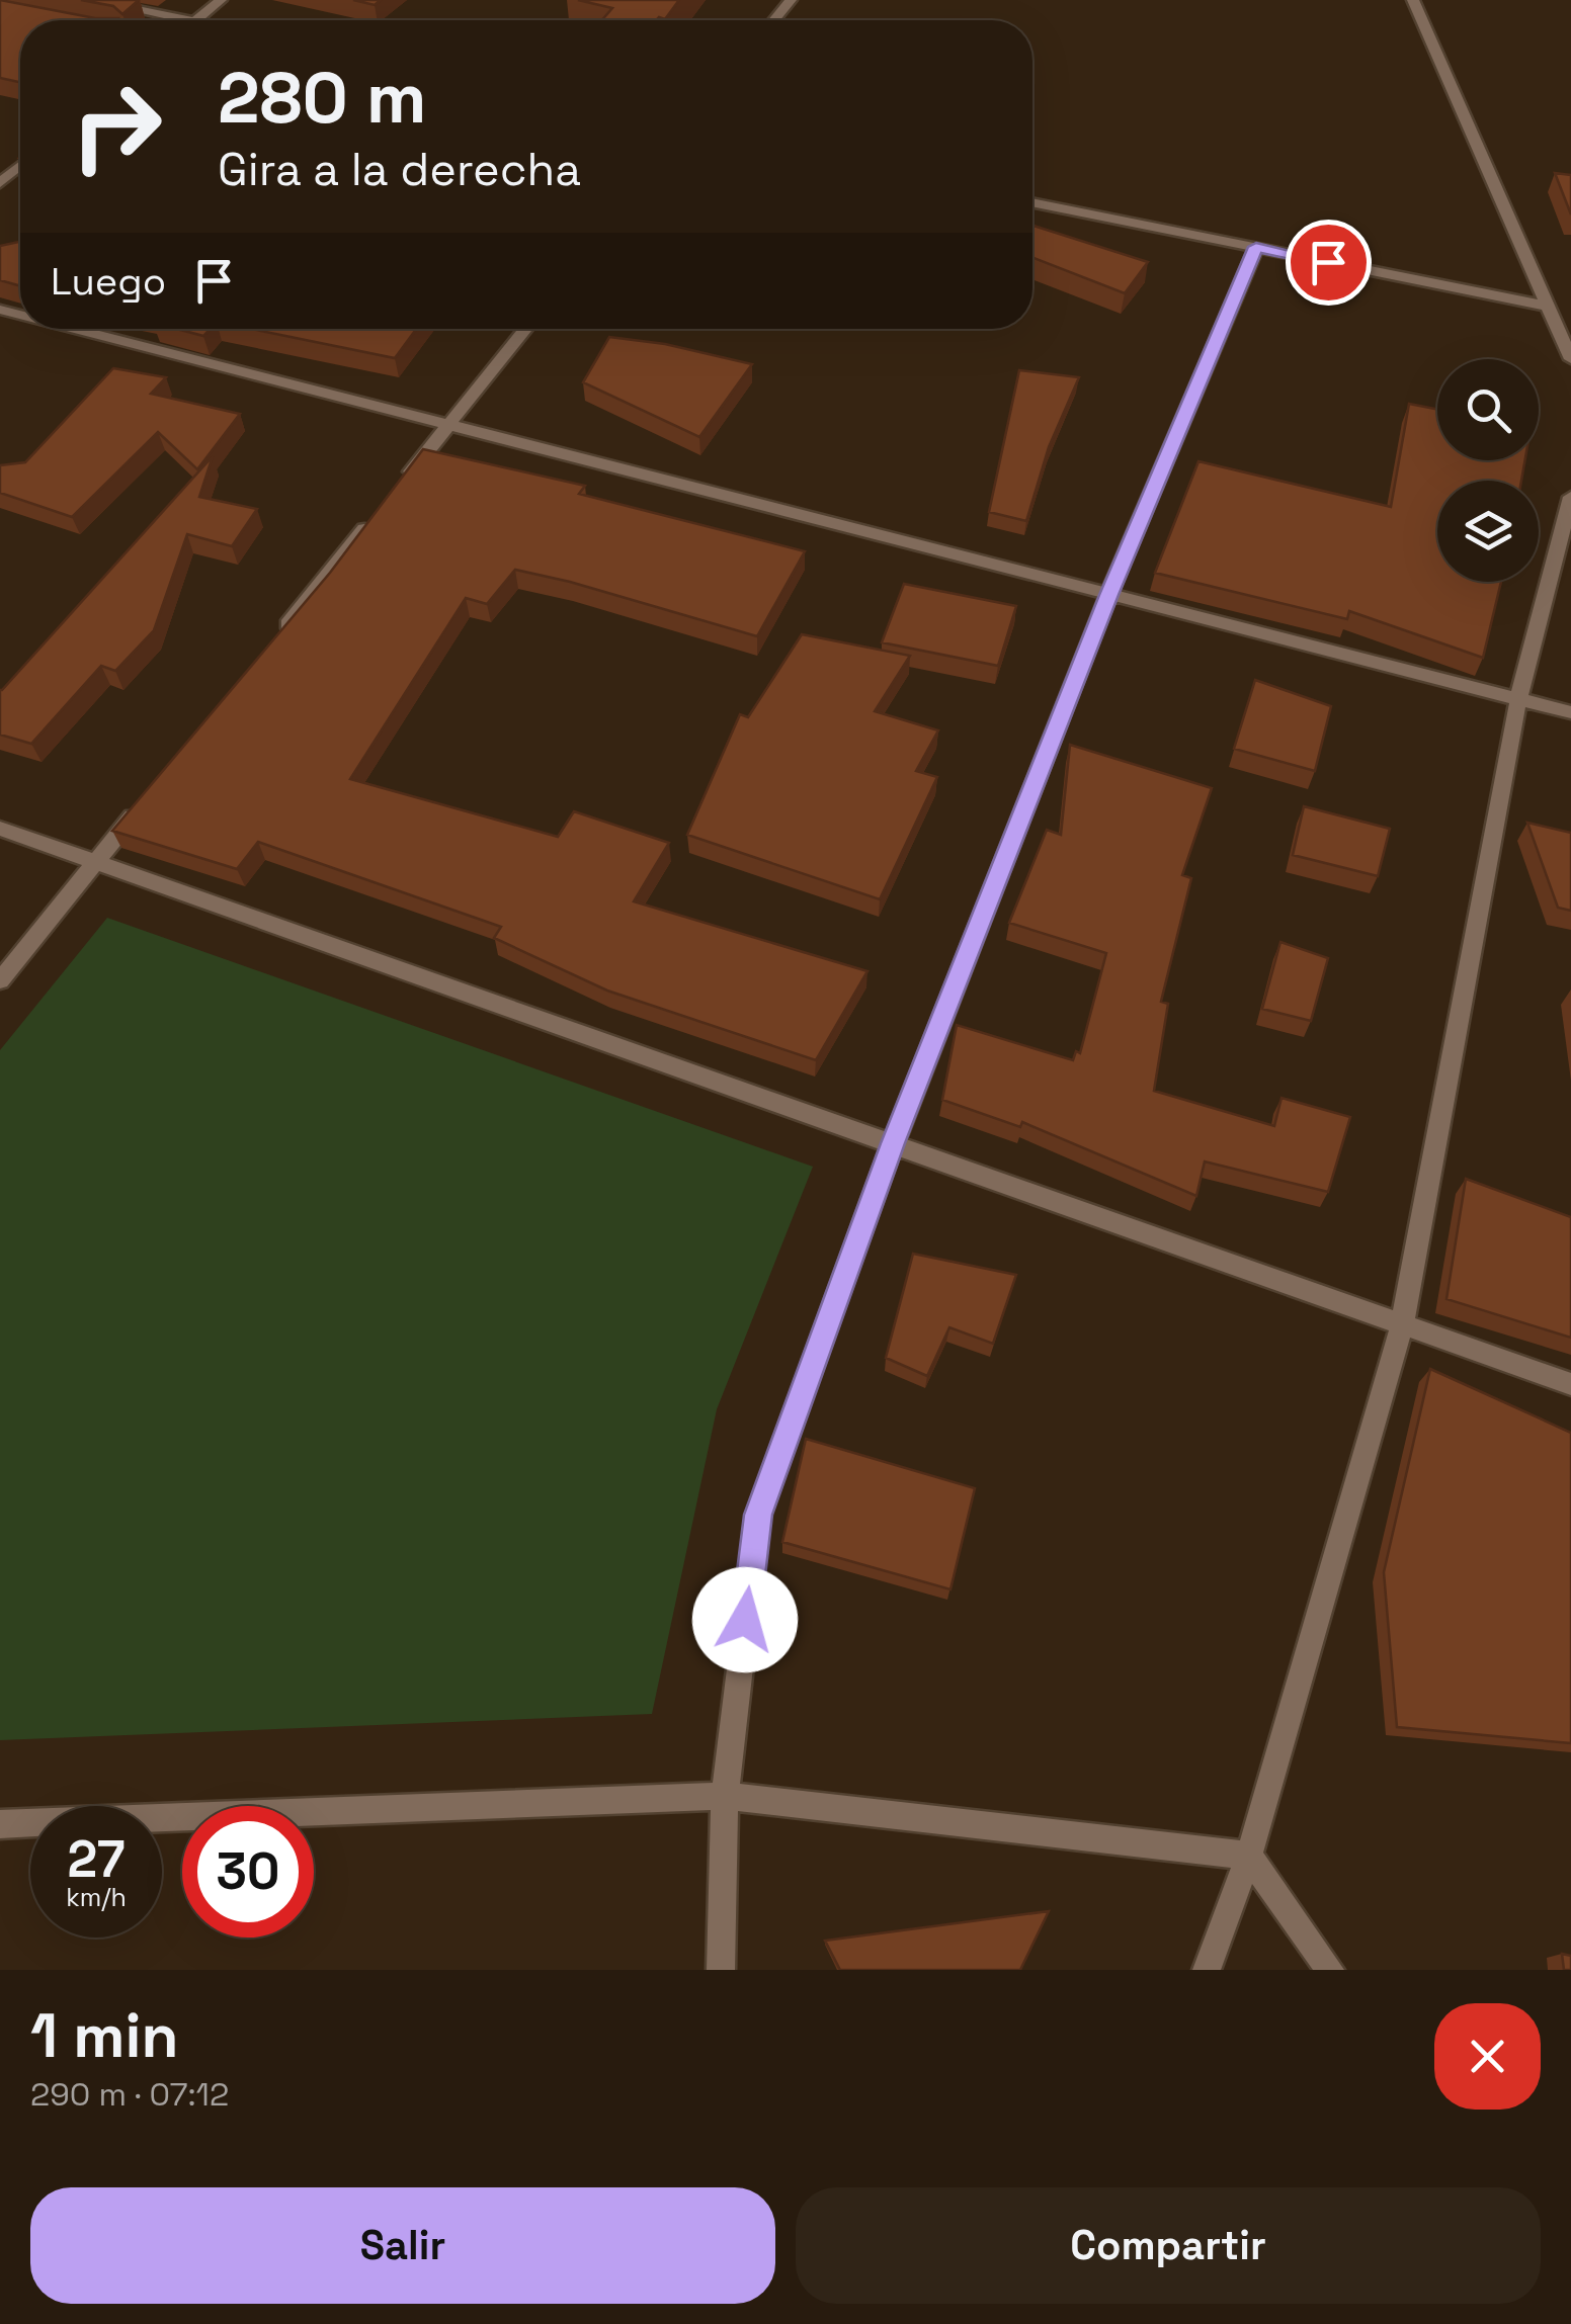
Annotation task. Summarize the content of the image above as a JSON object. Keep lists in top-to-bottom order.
{
  "page": {
    "turn": ["280 m", "Gira a la derecha"],
    "then": "Luego",
    "speed": "27 km/h",
    "limit": "30",
    "heading": ["1 min", "290 m · 07:12"],
    "buttons": ["Salir", "Compartir"]
  }
}
